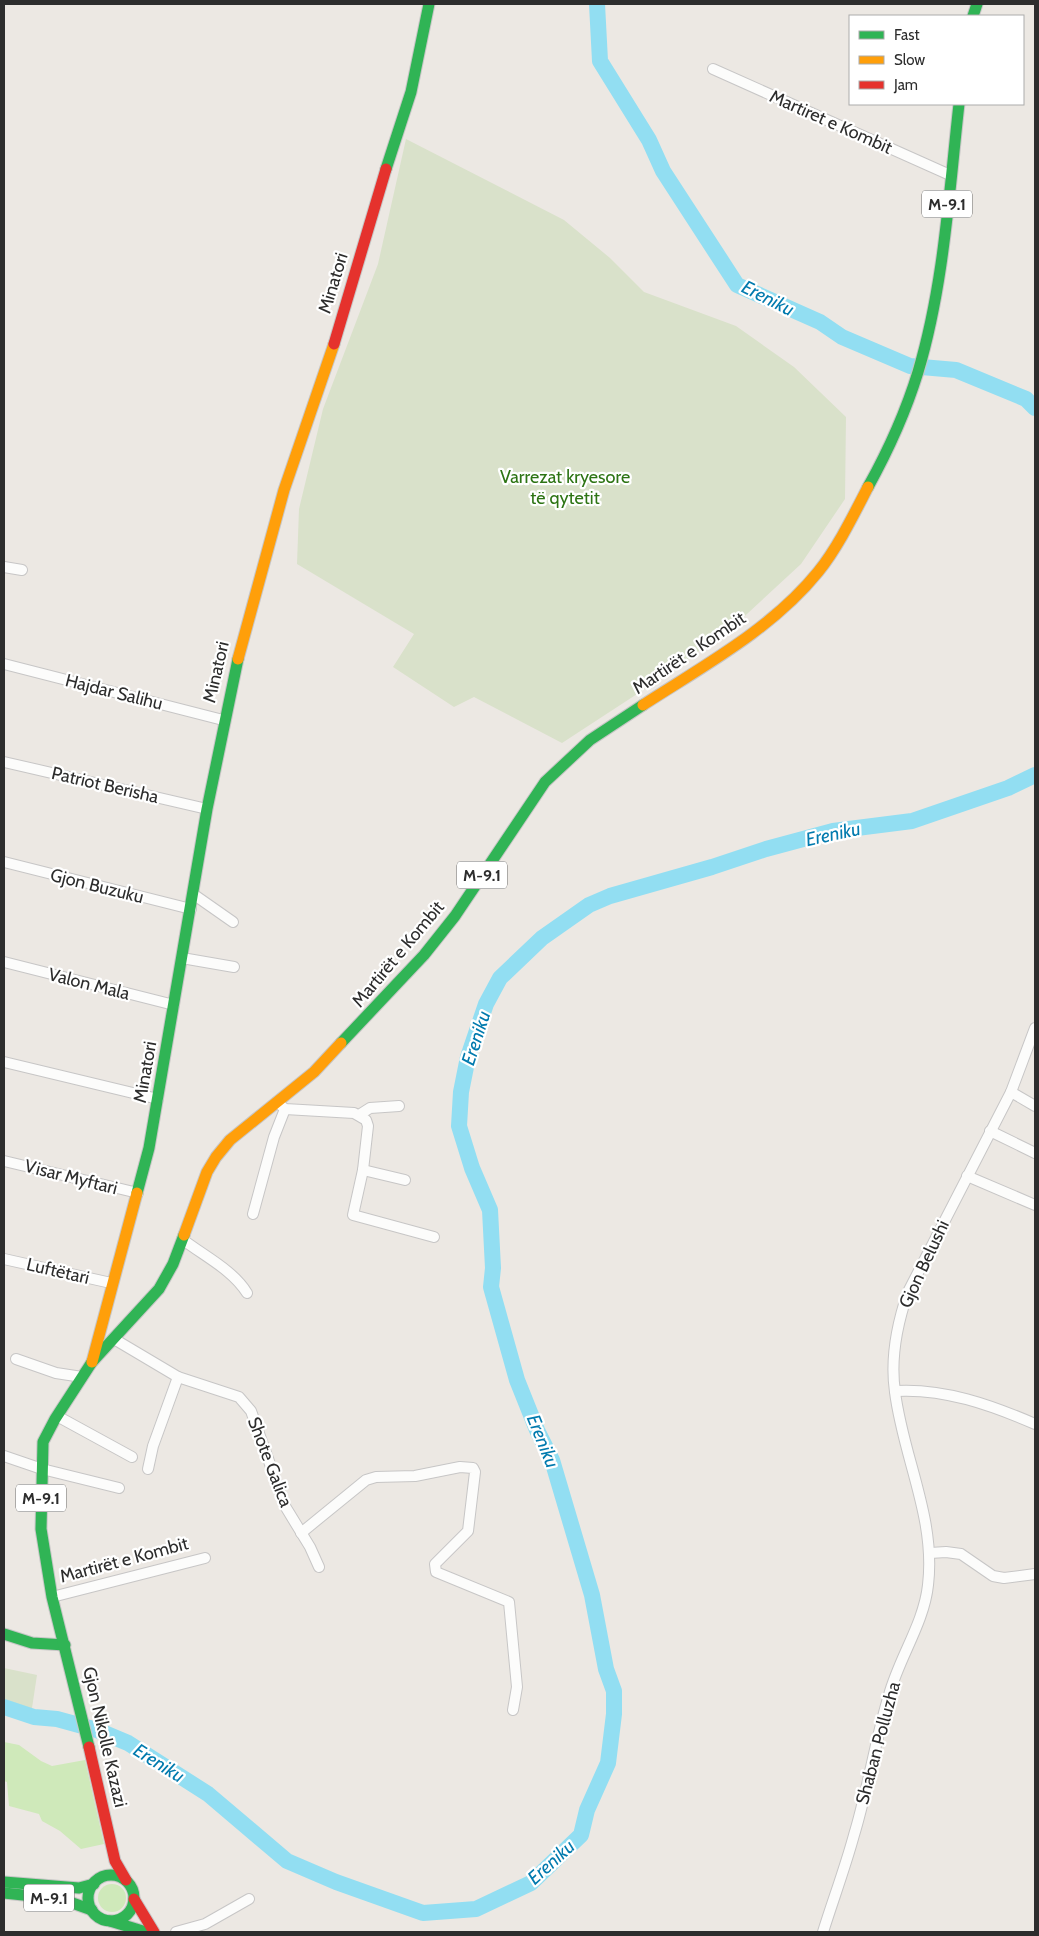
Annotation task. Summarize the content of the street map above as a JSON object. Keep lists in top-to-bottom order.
{
  "streets": {
    "main road": [
      "M-9.1",
      "Minatori",
      "Martirët e Kombit",
      "Gjon Nikolle Kazazi"
    ],
    "street": [
      "Martiret e Kombit",
      "Hajdar Salihu",
      "Patriot Berisha",
      "Gjon Buzuku",
      "Valon Mala",
      "Visar Myftari",
      "Gjon Belushi",
      "Luftëtari",
      "Shote Galica",
      "Shaban Polluzha"
    ]
  },
  "crossings": [
    ["Martiret e Kombit", "Martirët e Kombit"],
    ["M-9.1", "Gjon Nikolle Kazazi"],
    ["Minatori", "Martirët e Kombit"],
    ["Minatori", "Hajdar Salihu"],
    ["Minatori", "Patriot Berisha"],
    ["Minatori", "Gjon Buzuku"],
    ["Minatori", "Valon Mala"],
    ["Minatori", "Visar Myftari"],
    ["Minatori", "Luftëtari"],
    ["Martirët e Kombit", "Shote Galica"],
    ["Martirët e Kombit", "Gjon Nikolle Kazazi"],
    ["Gjon Belushi", "Shaban Polluzha"]
  ],
  "water": ["Ereniku"],
  "parks": ["Varrezat kryesore të qytetit"],
  "legend": ["Fast", "Slow", "Jam"]
}
